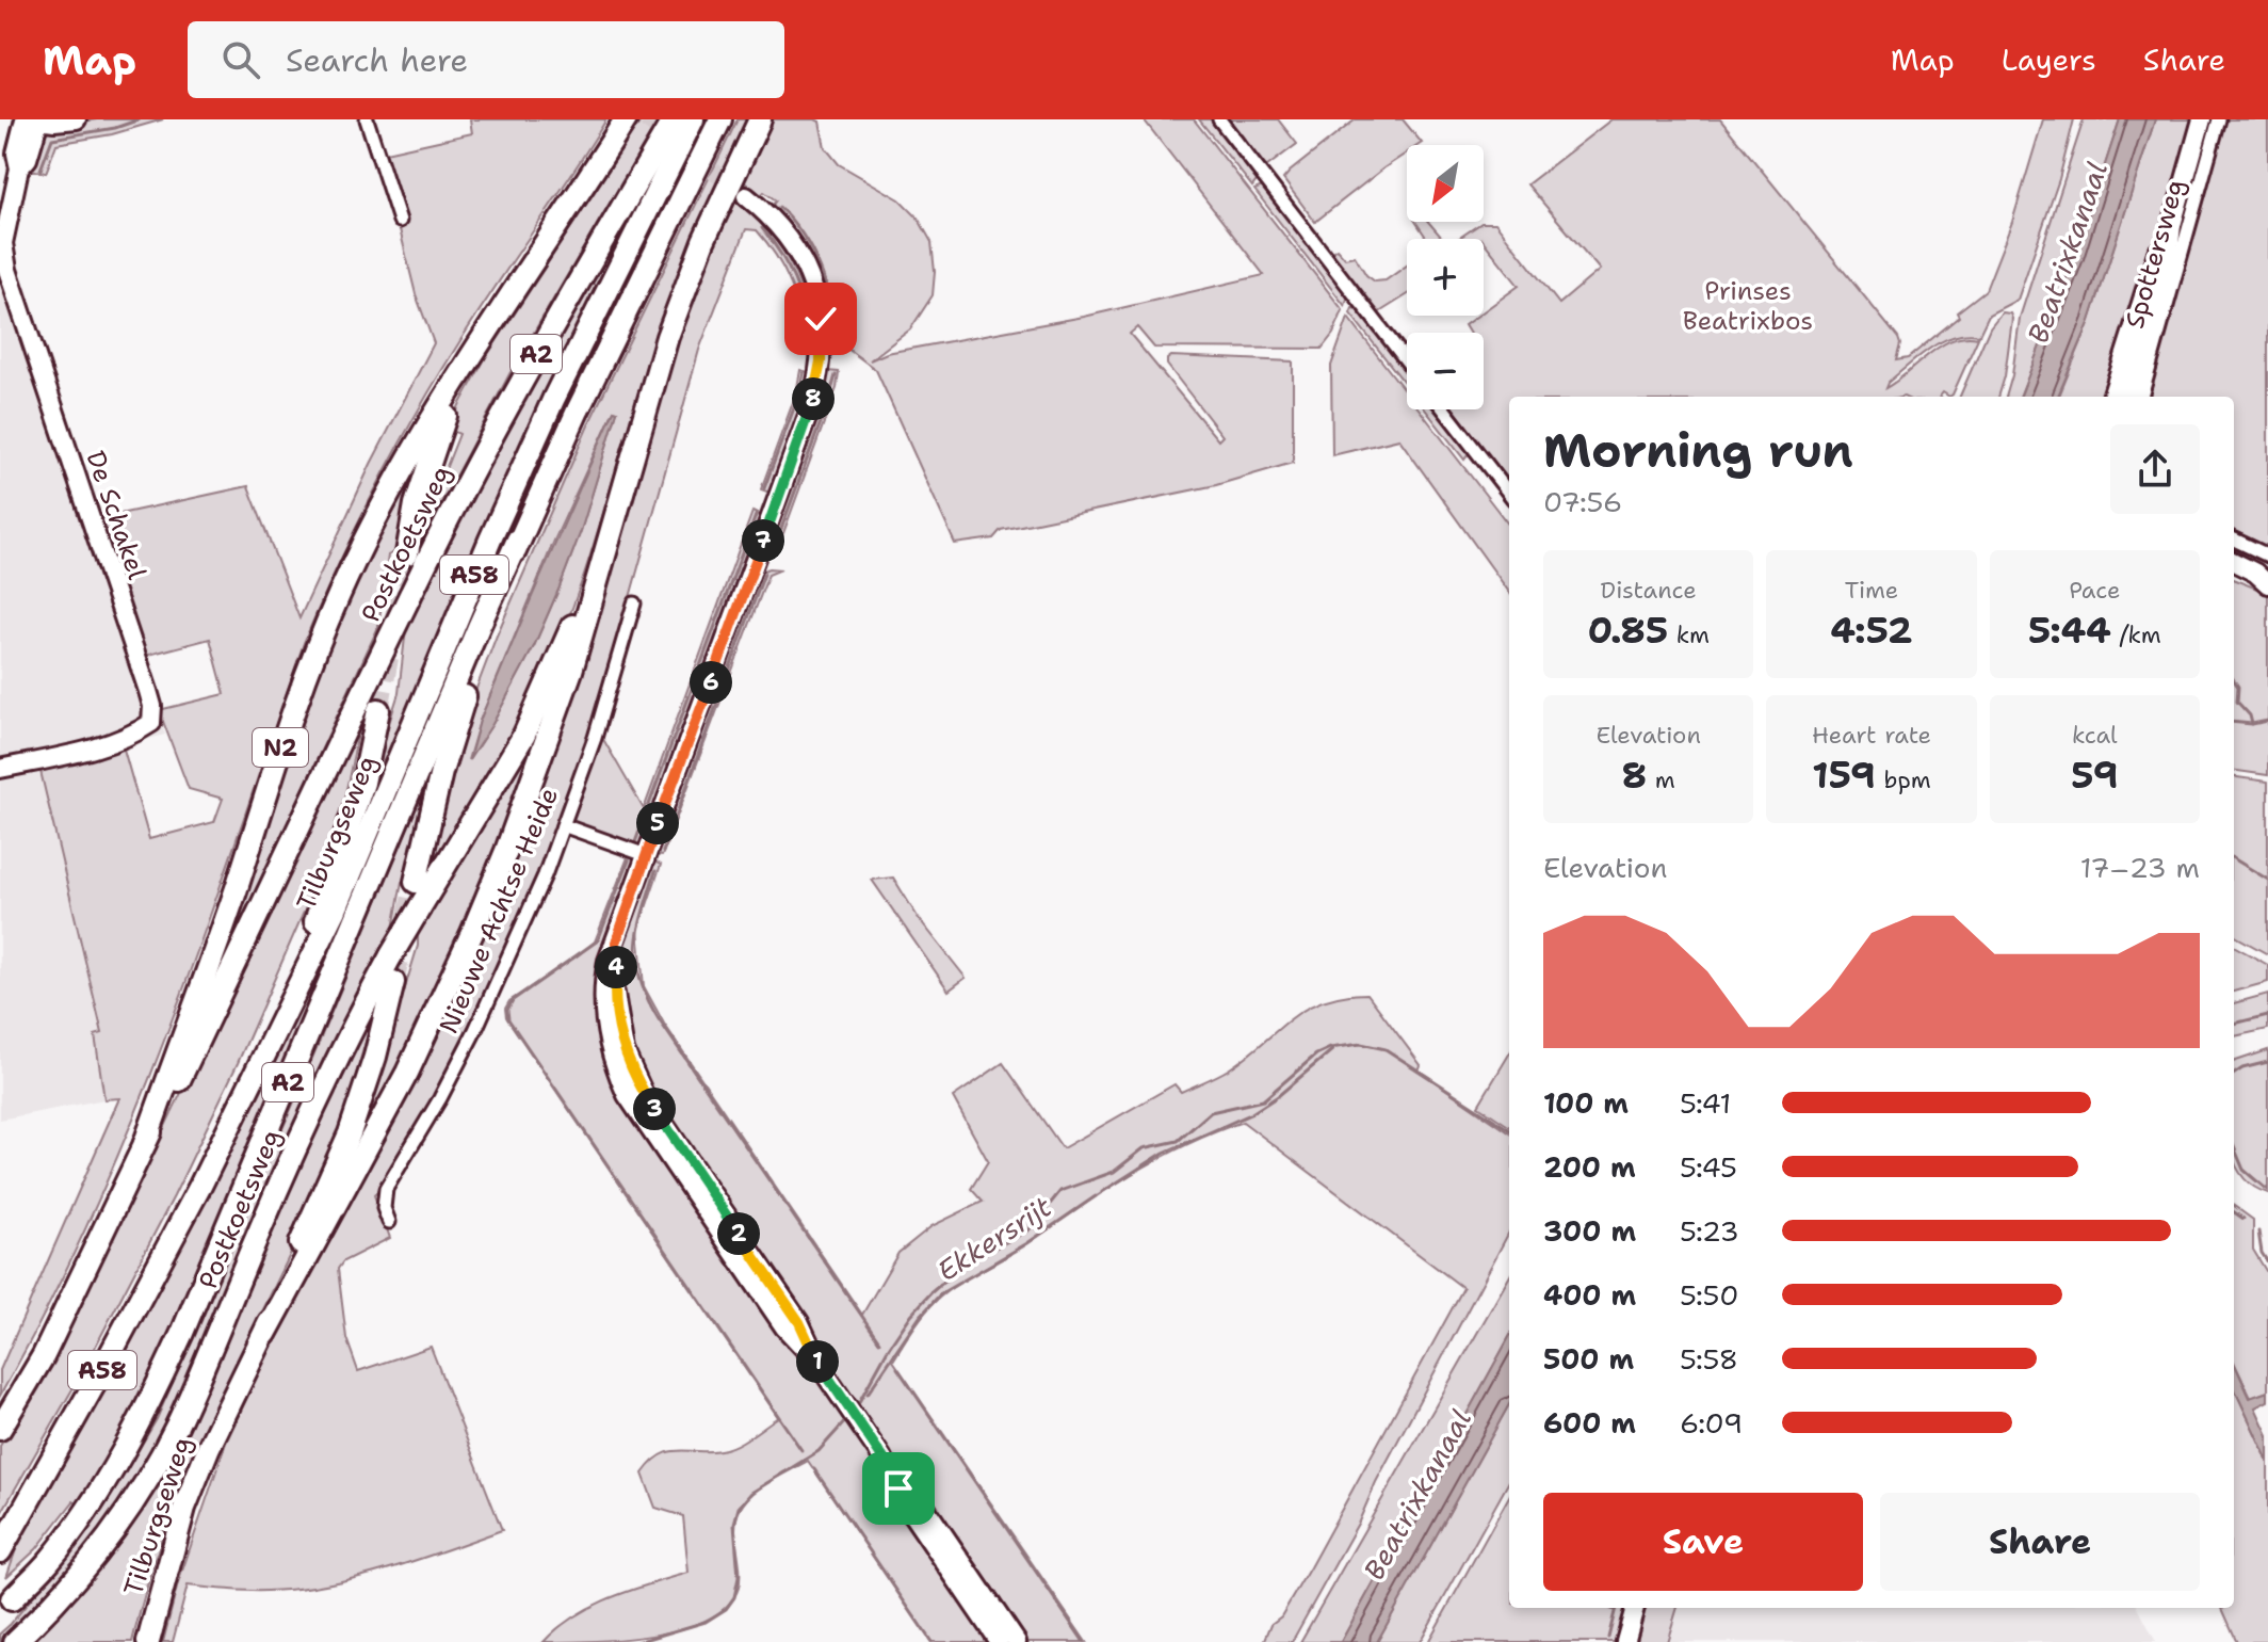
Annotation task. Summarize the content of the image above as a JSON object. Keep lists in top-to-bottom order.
{
  "streets": {
    "highway": [
      "A2",
      "Postkoetsweg",
      "A58",
      "N2",
      "Tilburgseweg"
    ],
    "street": ["Spottersweg", "De Schakel", "Nieuwe Achtse Heide"]
  },
  "crossings": [
    ["A2", "Postkoetsweg"],
    ["A2", "A58"],
    ["A2", "Tilburgseweg"],
    ["Postkoetsweg", "A58"],
    ["Postkoetsweg", "N2"]
  ],
  "water": ["Beatrixkanaal", "Ekkersrijt"],
  "parks": ["Prinses Beatrixbos"],
  "north": "bottom left",
  "page": {
    "header": "Map",
    "search": "Search here",
    "nav": ["Map", "Layers", "Share"],
    "map_buttons": ["+", "−"],
    "pins": [
      "8",
      "7",
      "6",
      "5",
      "4",
      "3",
      "2",
      "1"
    ],
    "heading": ["Morning run", "07:56"],
    "stats": [
      ["Distance", "0.85 km"],
      ["Time", "4:52"],
      ["Pace", "5:44 /km"],
      ["Elevation", "8 m"],
      ["Heart rate", "159 bpm"],
      ["kcal", "59"]
    ],
    "chart": ["Elevation", "17–23 m"],
    "list": [
      {
        "name": "100 m",
        "note": "5:41"
      },
      {
        "name": "200 m",
        "note": "5:45"
      },
      {
        "name": "300 m",
        "note": "5:23"
      },
      {
        "name": "400 m",
        "note": "5:50"
      },
      {
        "name": "500 m",
        "note": "5:58"
      },
      {
        "name": "600 m",
        "note": "6:09"
      }
    ],
    "buttons": ["Save", "Share"]
  }
}
